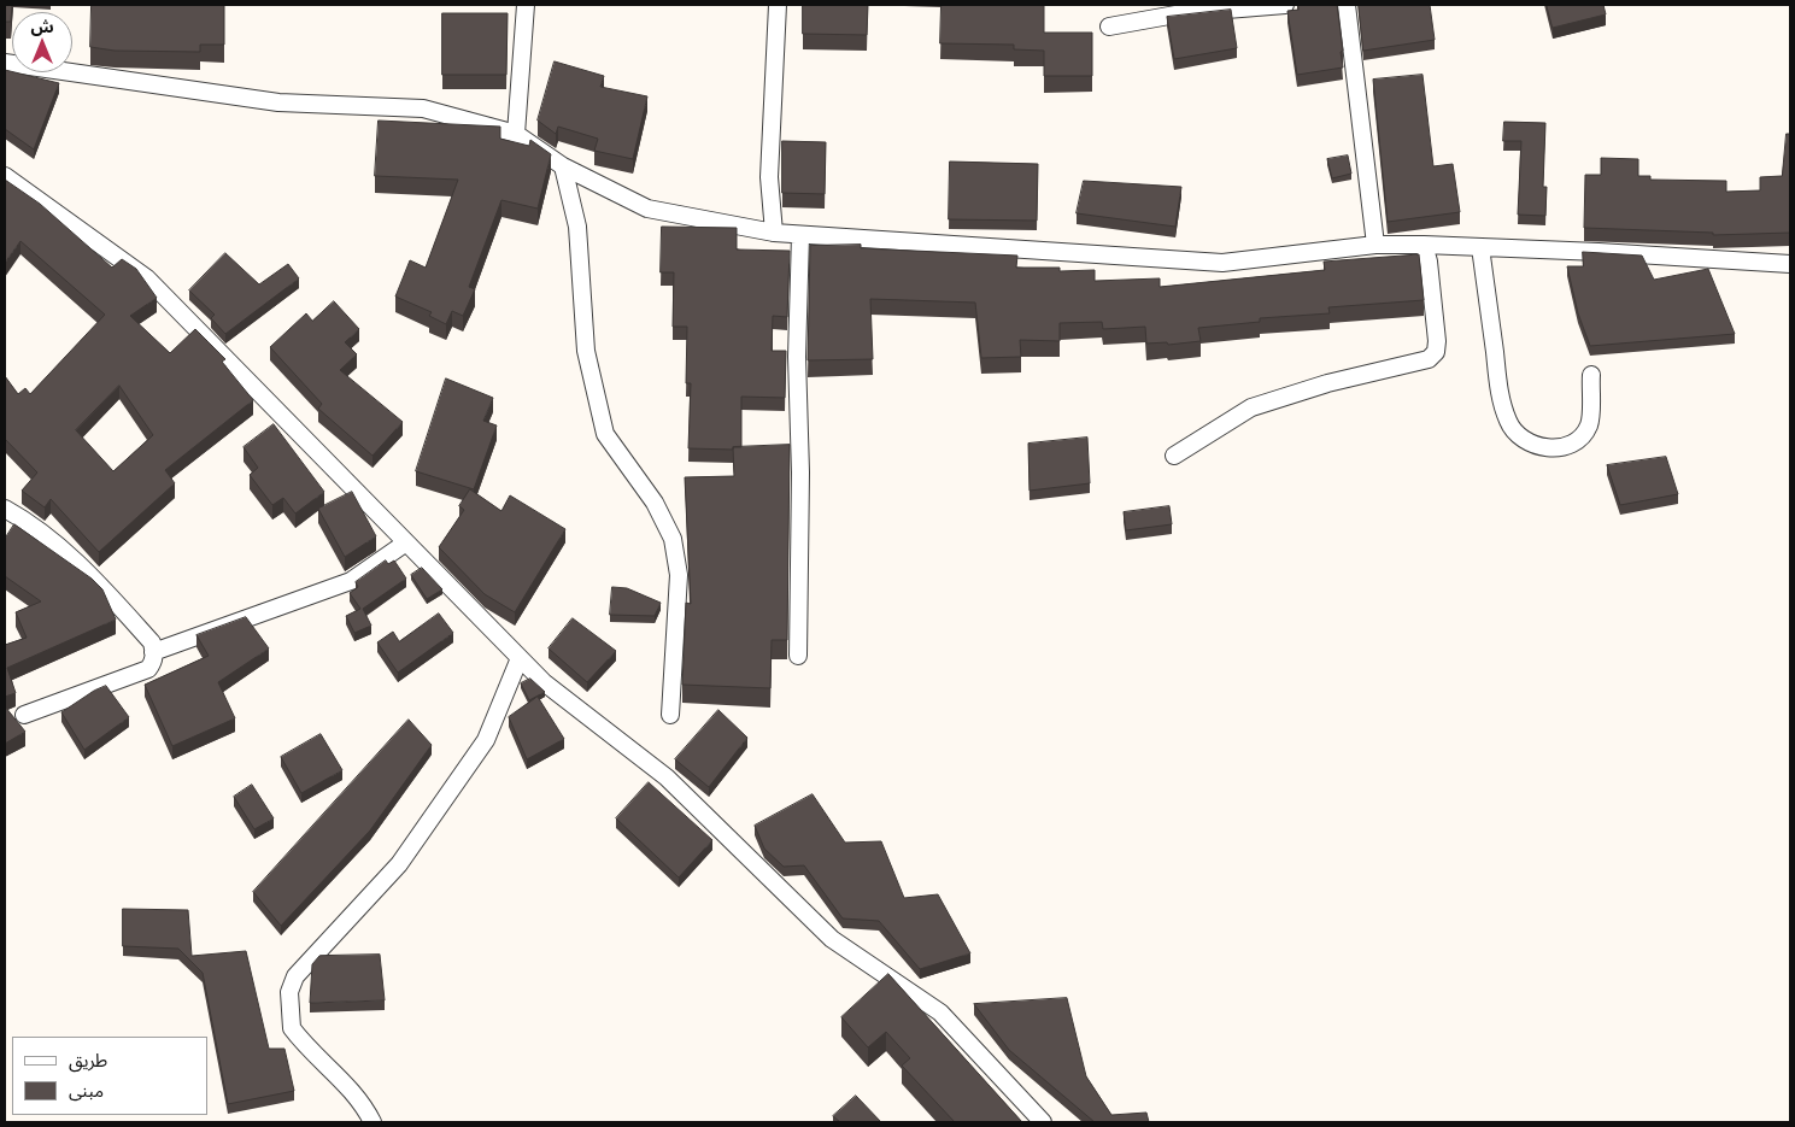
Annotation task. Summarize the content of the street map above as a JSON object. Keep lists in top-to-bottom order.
{
  "legend": ["طريق", "مبنى"],
  "north": "top"
}
